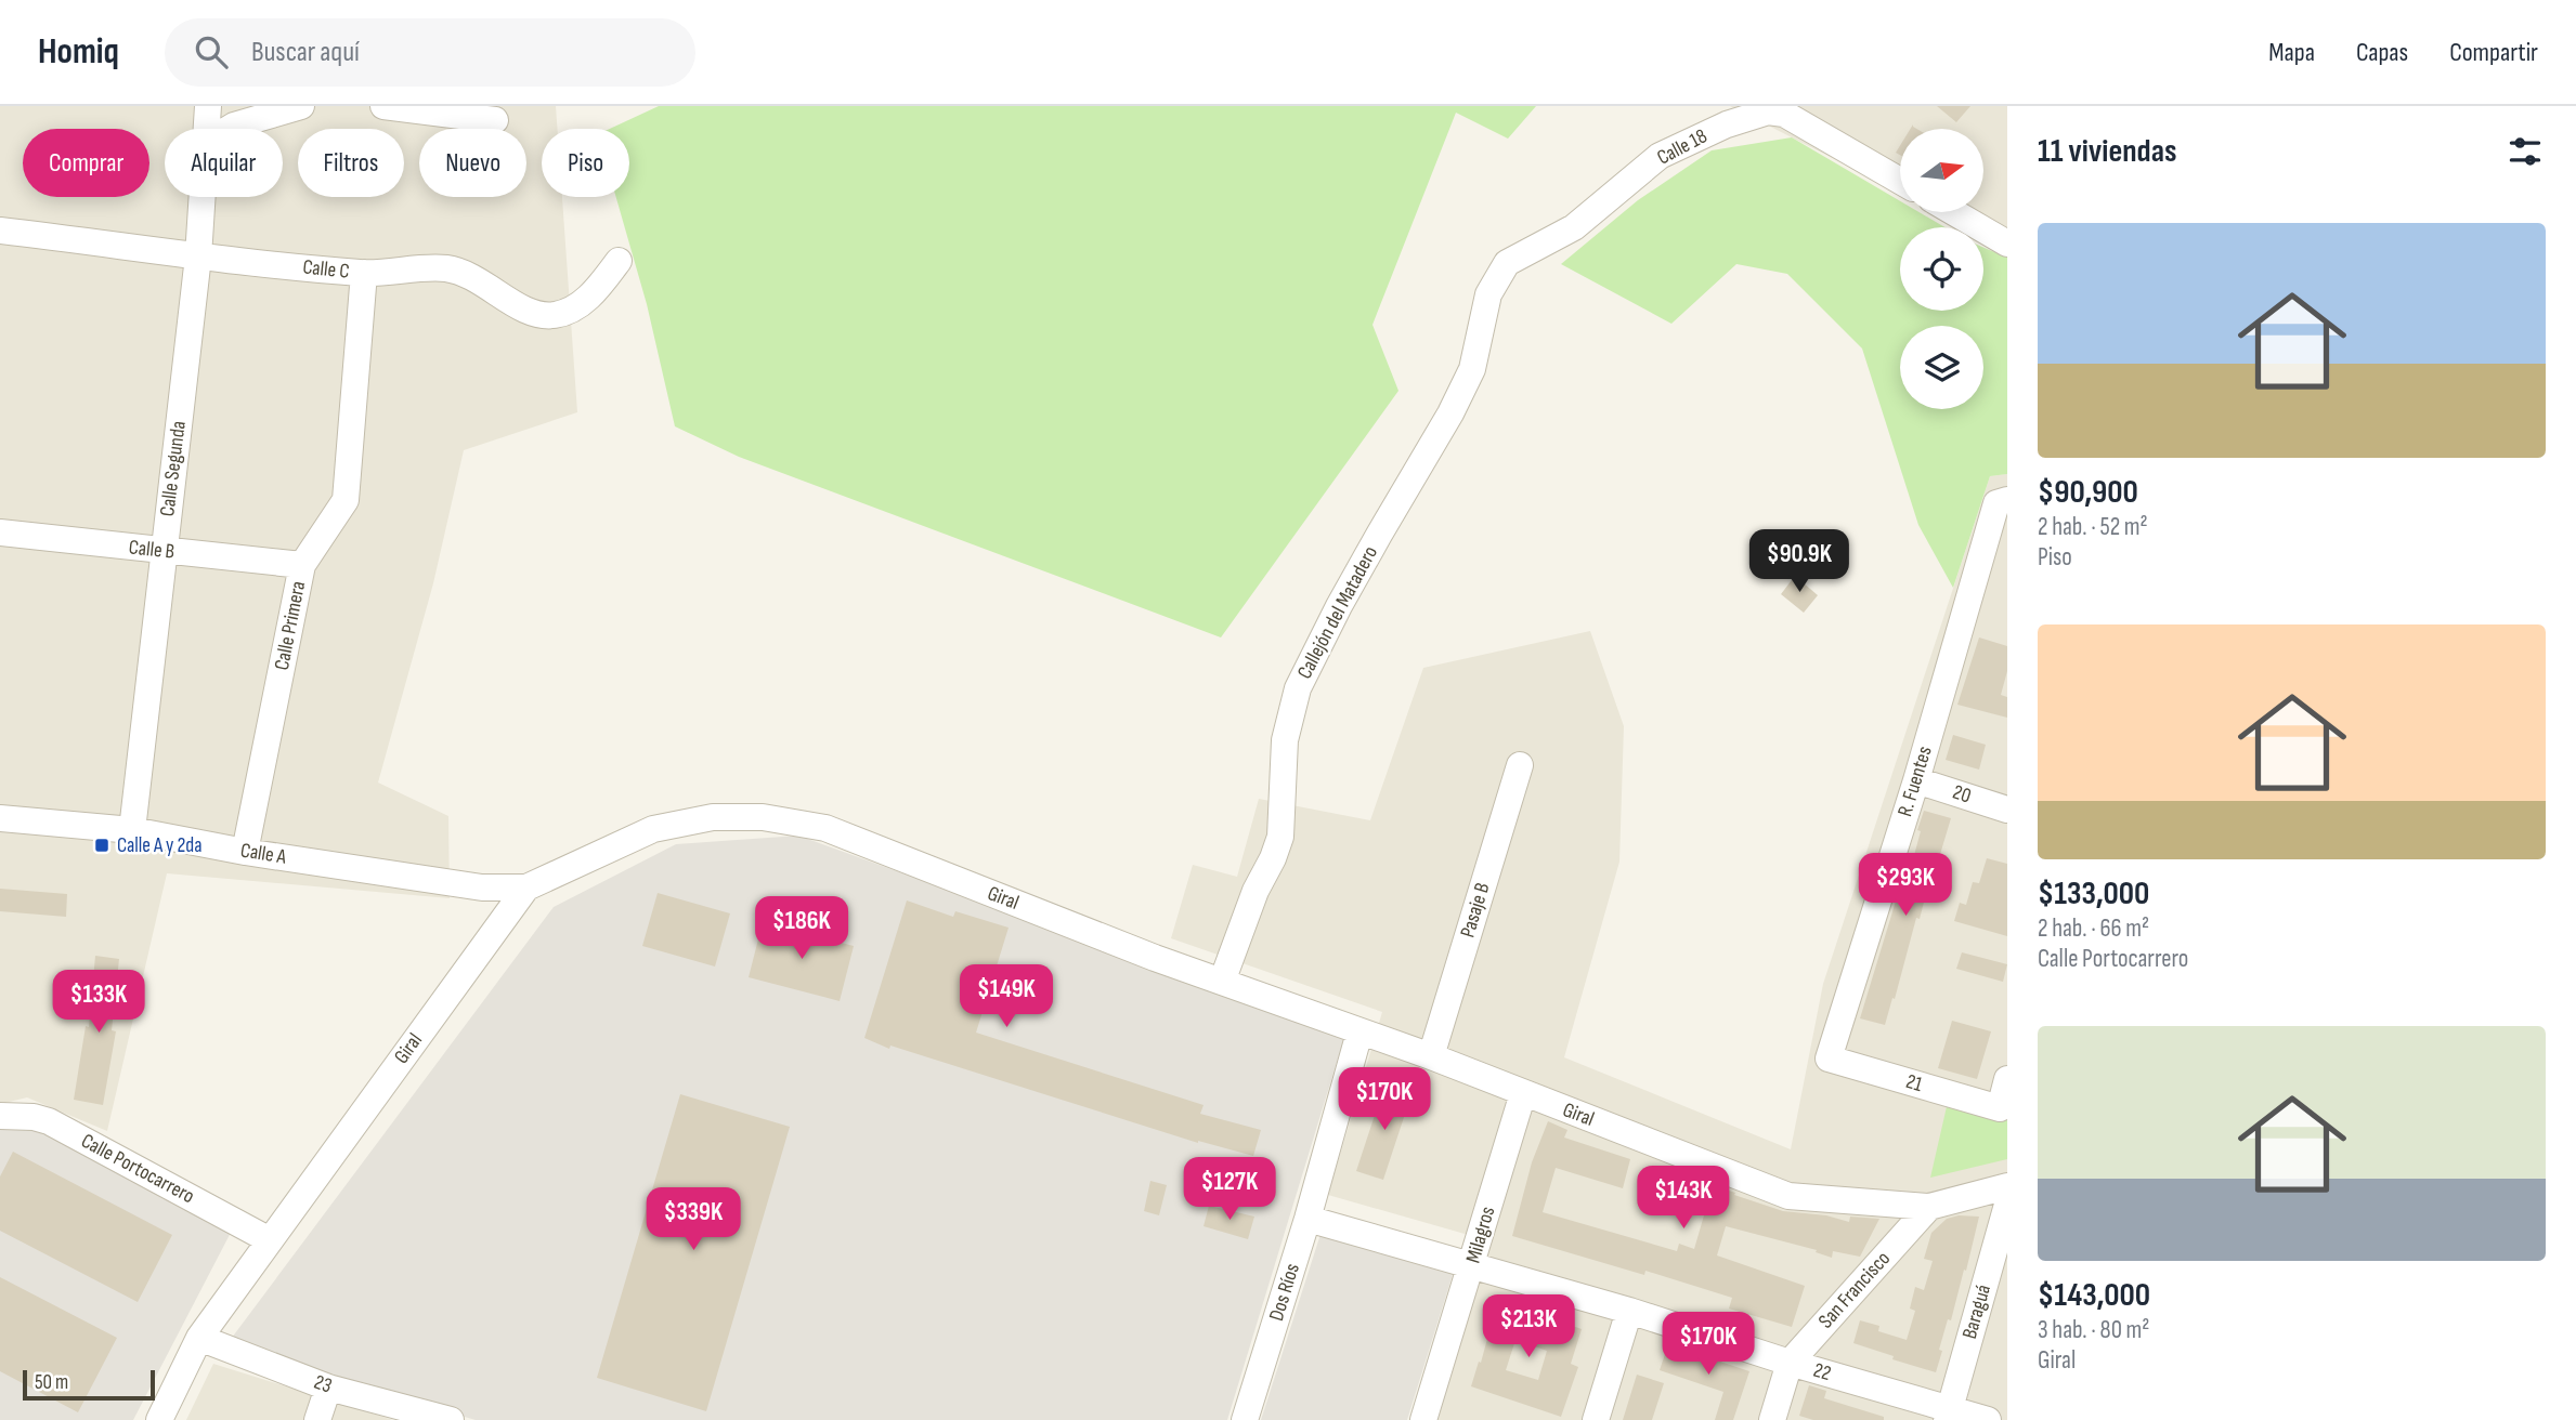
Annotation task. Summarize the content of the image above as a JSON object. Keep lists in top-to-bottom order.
{
  "streets": {
    "street": [
      "Calle 18",
      "Calle C",
      "Calle Segunda",
      "Calle B",
      "Callejón del Matadero",
      "Calle Primera",
      "R. Fuentes",
      "20",
      "Calle A",
      "Giral",
      "Pasaje B",
      "21",
      "Calle Portocarrero",
      "Milagros",
      "San Francisco",
      "Dos Ríos",
      "Baraguá",
      "22",
      "23"
    ]
  },
  "crossings": [
    ["Calle 18", "Callejón del Matadero"],
    ["Calle C", "Calle Segunda"],
    ["Calle C", "Calle Primera"],
    ["Calle Segunda", "Calle B"],
    ["Calle Segunda", "Calle A"],
    ["Calle B", "Calle Primera"],
    ["Callejón del Matadero", "Giral"],
    ["Calle Primera", "Calle A"],
    ["R. Fuentes", "20"],
    ["R. Fuentes", "21"],
    ["Calle A", "Giral"],
    ["Giral", "Pasaje B"],
    ["Giral", "Calle Portocarrero"],
    ["Giral", "Milagros"],
    ["Giral", "San Francisco"],
    ["Giral", "Dos Ríos"],
    ["Giral", "23"],
    ["Milagros", "22"],
    ["San Francisco", "22"],
    ["Dos Ríos", "22"],
    ["Baraguá", "22"]
  ],
  "places": {
    "transit": ["Calle A y 2da"]
  },
  "scale_bar": "50 m",
  "north": "right",
  "page": {
    "header": "Homiq",
    "search": "Buscar aquí",
    "nav": ["Mapa", "Capas", "Compartir"],
    "heading": "11 viviendas",
    "chip": [
      "Comprar",
      "Alquilar",
      "Filtros",
      "Nuevo",
      "Piso"
    ],
    "list": [
      {
        "name": "$90,900",
        "note": "2 hab. · 52 m² · Piso"
      },
      {
        "name": "$133,000",
        "note": "2 hab. · 66 m² · Calle Portocarrero"
      },
      {
        "name": "$143,000",
        "note": "3 hab. · 80 m² · Giral"
      }
    ],
    "price": [
      "$90.9K",
      "$293K",
      "$186K",
      "$149K",
      "$133K",
      "$170K",
      "$127K",
      "$143K",
      "$339K",
      "$213K",
      "$170K"
    ],
    "scale": "50 m"
  }
}
